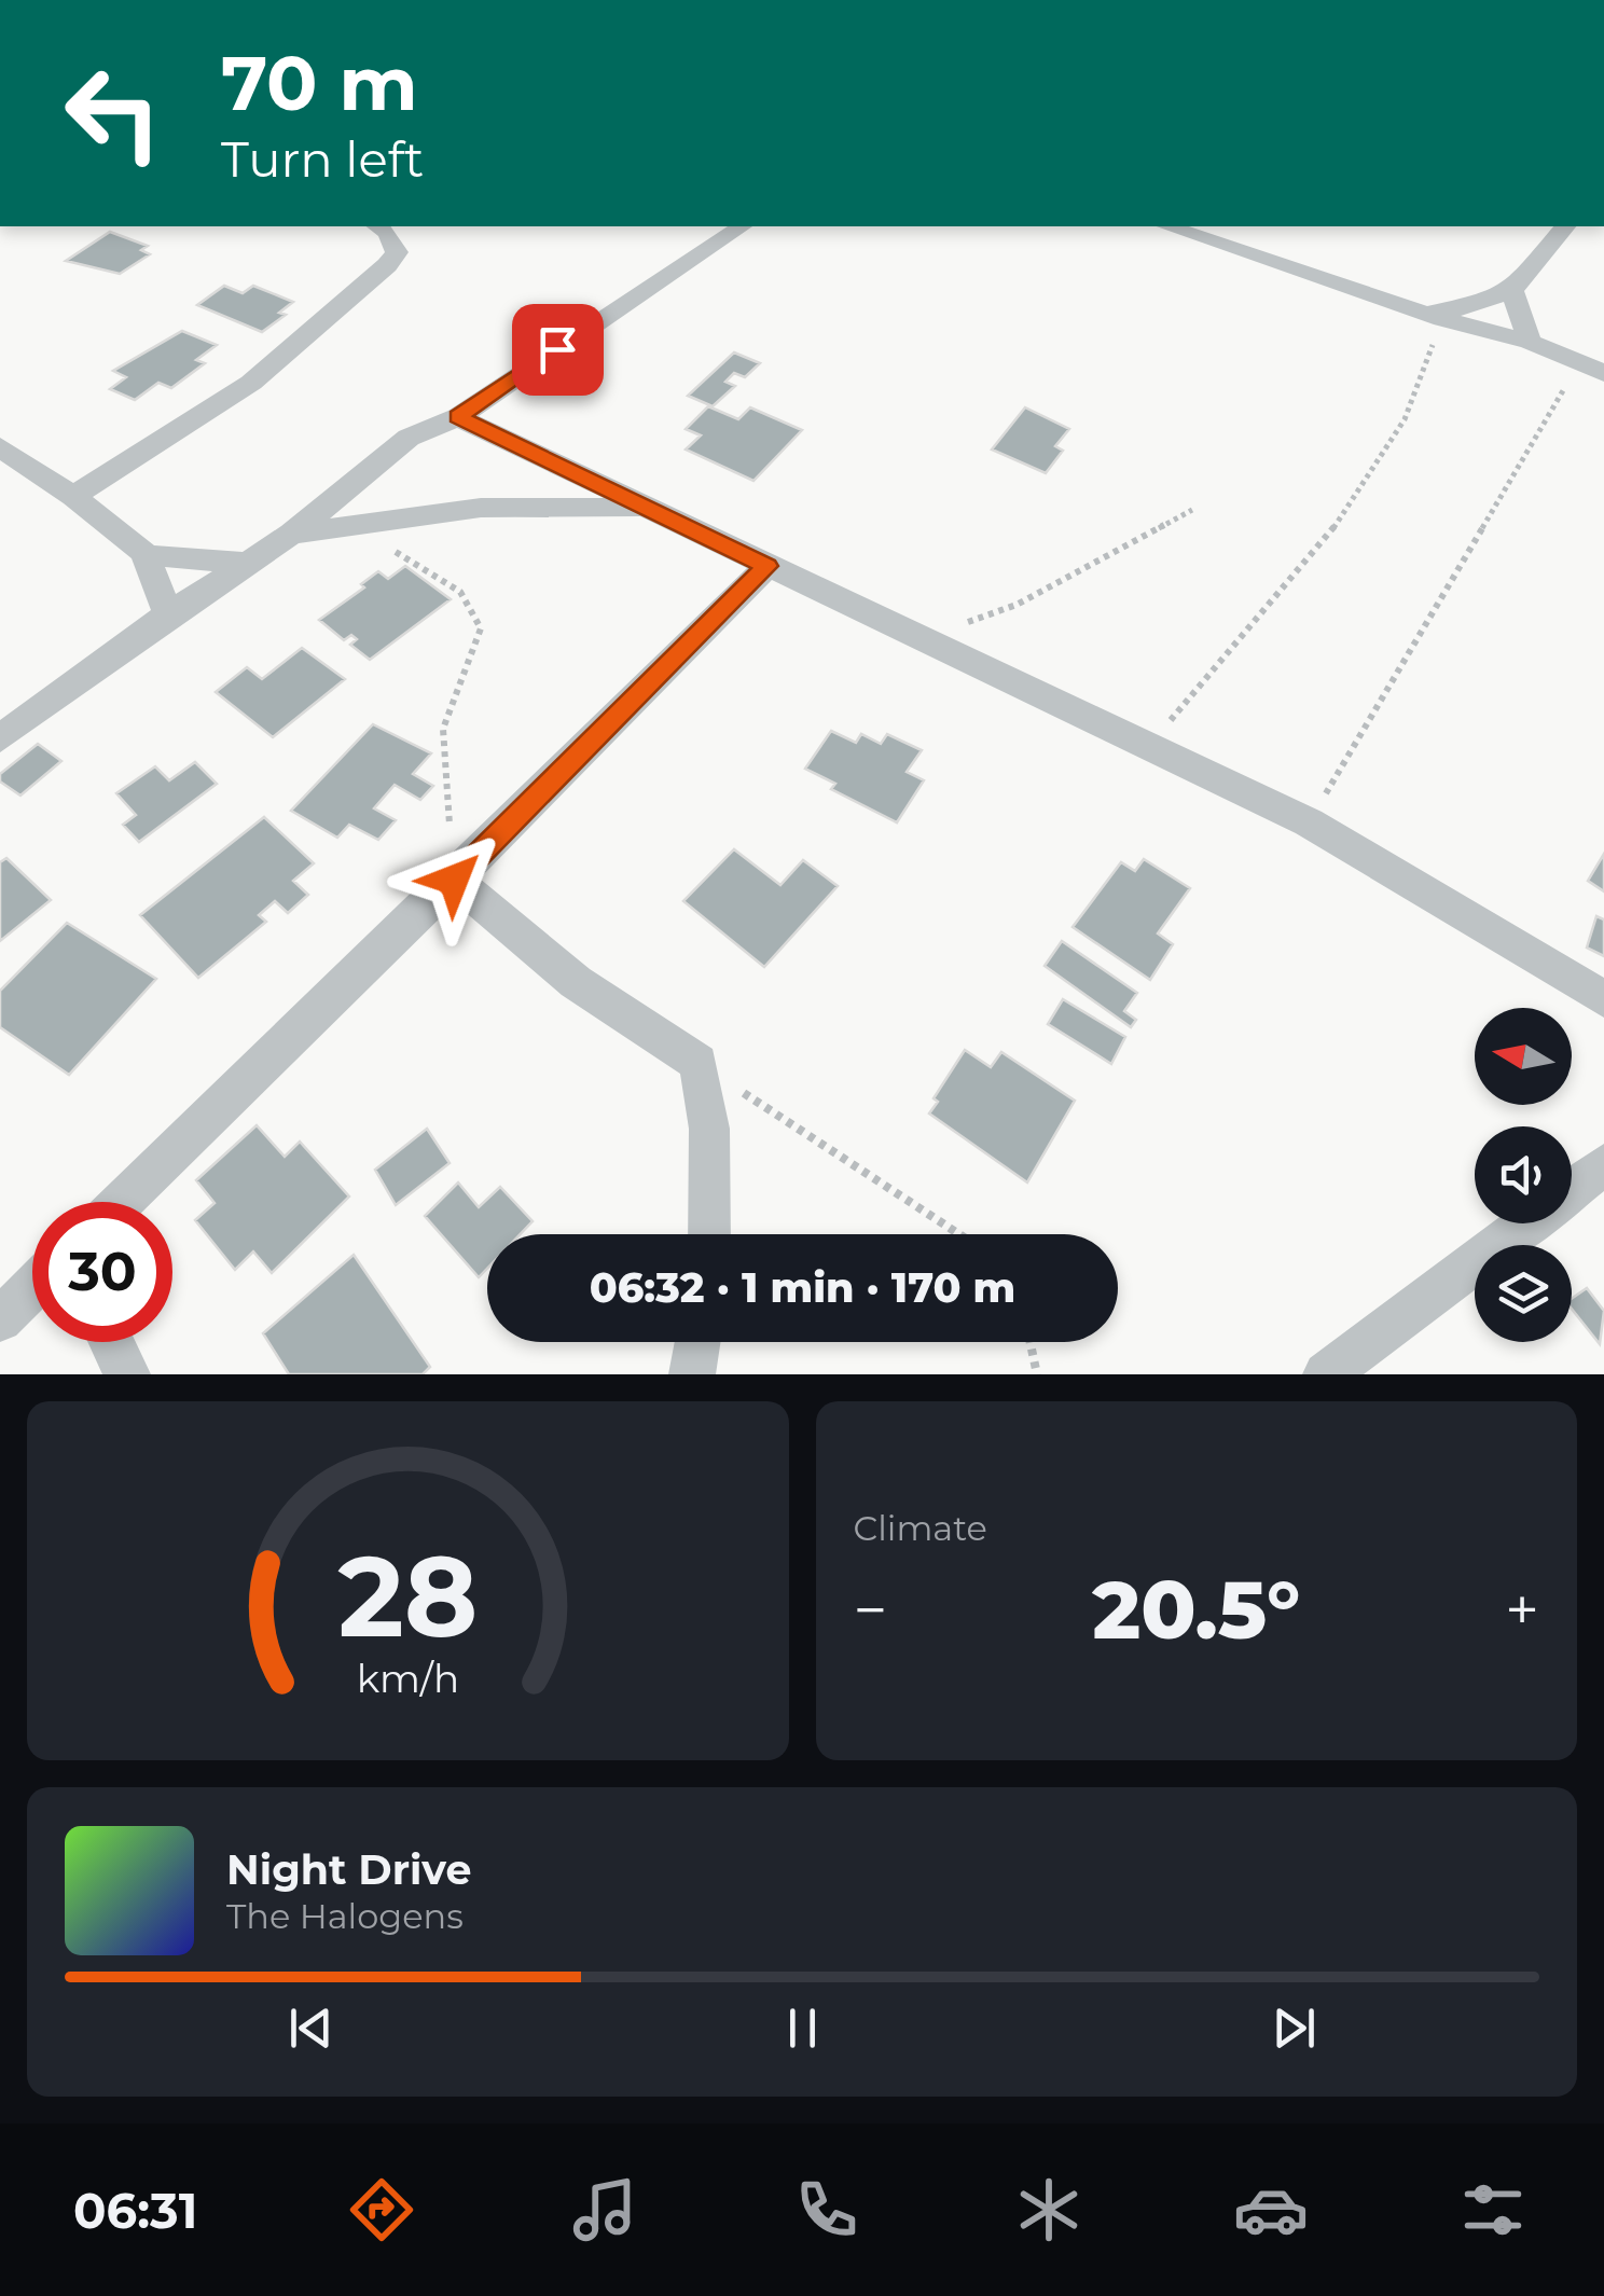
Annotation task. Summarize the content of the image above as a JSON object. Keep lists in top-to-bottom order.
{
  "north": "left",
  "page": {
    "turn": ["70 m", "Turn left"],
    "limit": "30",
    "trip": "06:32 · 1 min · 170 m",
    "tile": "Climate",
    "heat": ["−", "20.5°", "+"],
    "song": ["Night Drive", "The Halogens"],
    "tabs": "06:31",
    "gauge": ["28", "km/h"]
  }
}
